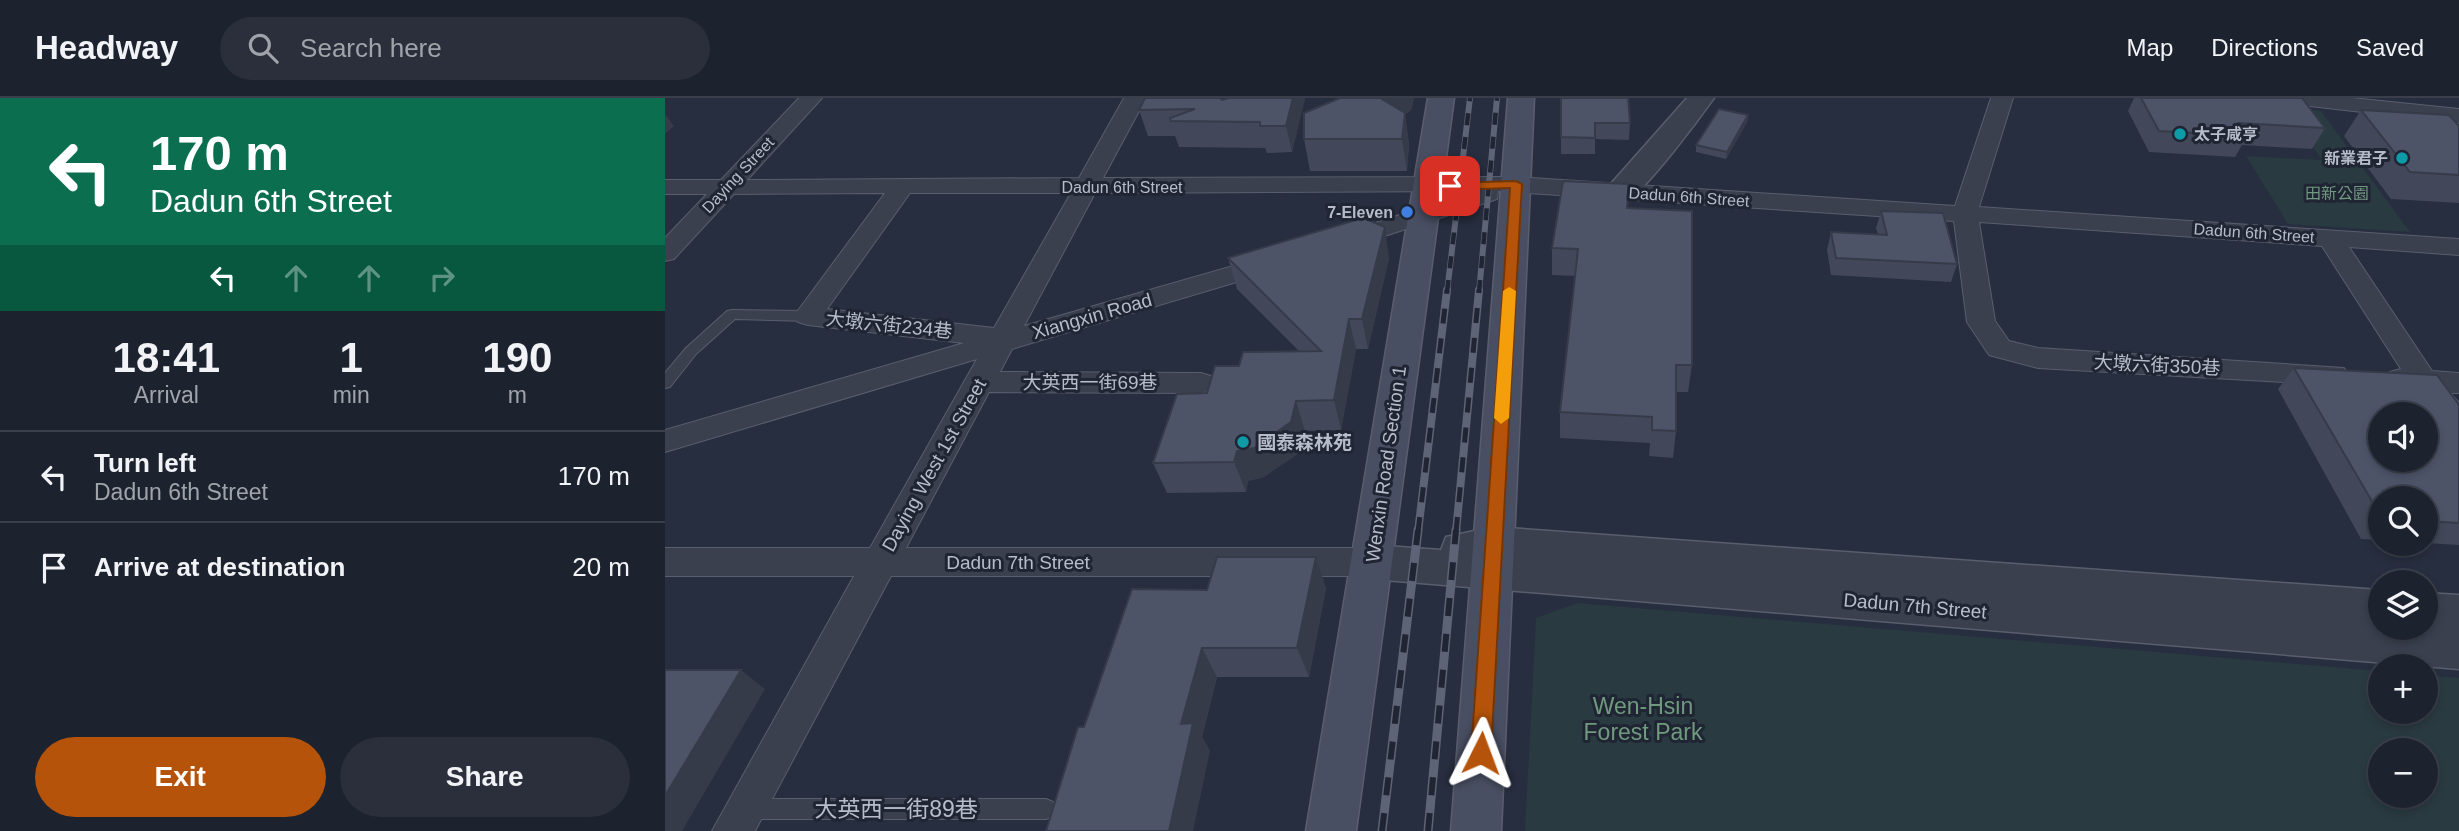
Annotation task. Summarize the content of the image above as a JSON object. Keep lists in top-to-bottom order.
{
  "streets": {
    "main road": ["Wenxin Road Section 1"],
    "street": [
      "Daying Street",
      "Dadun 6th Street",
      "Xiangxin Road",
      "大墩六街234巷",
      "大墩六街350巷",
      "大英西一街69巷",
      "Daying West 1st Street",
      "Dadun 7th Street"
    ],
    "lane": ["大英西一街89巷"]
  },
  "crossings": [
    ["Daying Street", "Dadun 6th Street"],
    ["Dadun 6th Street", "Xiangxin Road"],
    ["Dadun 6th Street", "大墩六街234巷"],
    ["Dadun 6th Street", "大墩六街350巷"],
    ["Dadun 6th Street", "Wenxin Road Section 1"],
    ["Dadun 6th Street", "Daying West 1st Street"],
    ["Xiangxin Road", "大墩六街234巷"],
    ["Xiangxin Road", "Wenxin Road Section 1"],
    ["Xiangxin Road", "Daying West 1st Street"],
    ["大墩六街234巷", "Daying West 1st Street"],
    ["大英西一街69巷", "Daying West 1st Street"],
    ["Wenxin Road Section 1", "Dadun 7th Street"],
    ["Daying West 1st Street", "Dadun 7th Street"],
    ["Daying West 1st Street", "大英西一街89巷"]
  ],
  "parks": ["田新公園", "Wen-Hsin Forest Park"],
  "places": [
    "太子咸亨",
    "新業君子",
    "7-Eleven",
    "國泰森林苑"
  ],
  "page": {
    "header": "Headway",
    "search": "Search here",
    "nav": ["Map", "Directions", "Saved"],
    "turn": ["170 m", "Dadun 6th Street"],
    "eta": [
      "18:41",
      "Arrival",
      "1",
      "min",
      "190",
      "m"
    ],
    "map_buttons": ["+", "−"],
    "list": [
      {
        "name": "Turn left",
        "note": "Dadun 6th Street",
        "value": "170 m"
      },
      {
        "name": "Arrive at destination",
        "value": "20 m"
      }
    ],
    "buttons": ["Exit", "Share"]
  }
}
